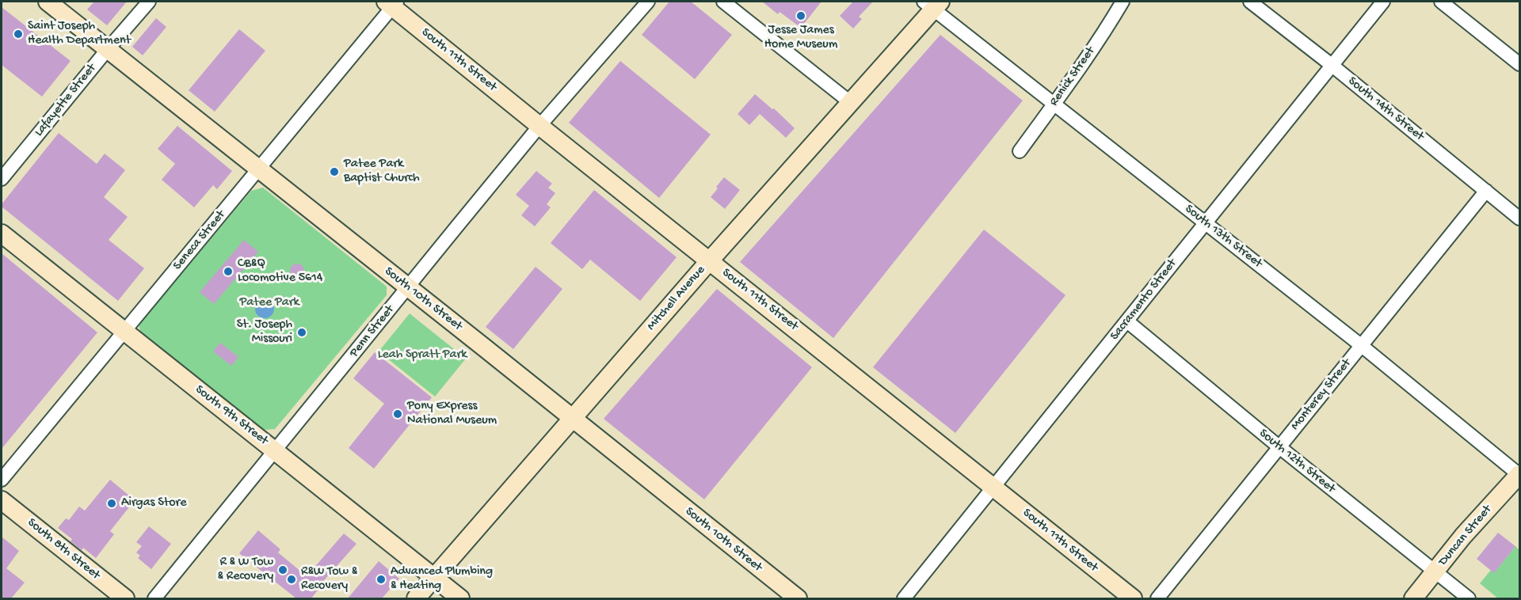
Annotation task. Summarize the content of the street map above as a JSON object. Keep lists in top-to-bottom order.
{
  "streets": {
    "main road": [
      "South 11th Street",
      "Mitchell Avenue",
      "South 10th Street",
      "South 9th Street",
      "Duncan Street",
      "South 8th Street"
    ],
    "street": [
      "Renick Street",
      "Lafayette Street",
      "South 14th Street",
      "South 13th Street",
      "Seneca Street",
      "Sacramento Street",
      "Penn Street",
      "Monterey Street",
      "South 12th Street"
    ]
  },
  "crossings": [
    ["South 11th Street", "Seneca Street"],
    ["South 11th Street", "Mitchell Avenue"],
    ["South 11th Street", "Sacramento Street"],
    ["South 11th Street", "Penn Street"],
    ["Renick Street", "South 13th Street"],
    ["Lafayette Street", "South 10th Street"],
    ["South 14th Street", "Sacramento Street"],
    ["South 14th Street", "Monterey Street"],
    ["South 13th Street", "Mitchell Avenue"],
    ["South 13th Street", "Sacramento Street"],
    ["South 13th Street", "Monterey Street"],
    ["South 13th Street", "Duncan Street"],
    ["Seneca Street", "South 10th Street"],
    ["Seneca Street", "South 9th Street"],
    ["Mitchell Avenue", "South 10th Street"],
    ["Mitchell Avenue", "South 9th Street"],
    ["South 10th Street", "Penn Street"],
    ["Sacramento Street", "South 12th Street"],
    ["Penn Street", "South 9th Street"],
    ["Monterey Street", "South 12th Street"],
    ["South 12th Street", "Duncan Street"]
  ],
  "parks": ["Patee Park", "Leah Spratt Park"],
  "places": [
    "Jesse James Home Museum",
    "Saint Joseph Health Department",
    "Patee Park Baptist Church",
    "CB&Q Locomotive 5614",
    "St. Joseph Missouri",
    "Pony Express National Museum",
    "Airgas Store",
    "R & W Tow & Recovery",
    "R&W Tow & Recovery",
    "Advanced Plumbing & Heating"
  ]
}
